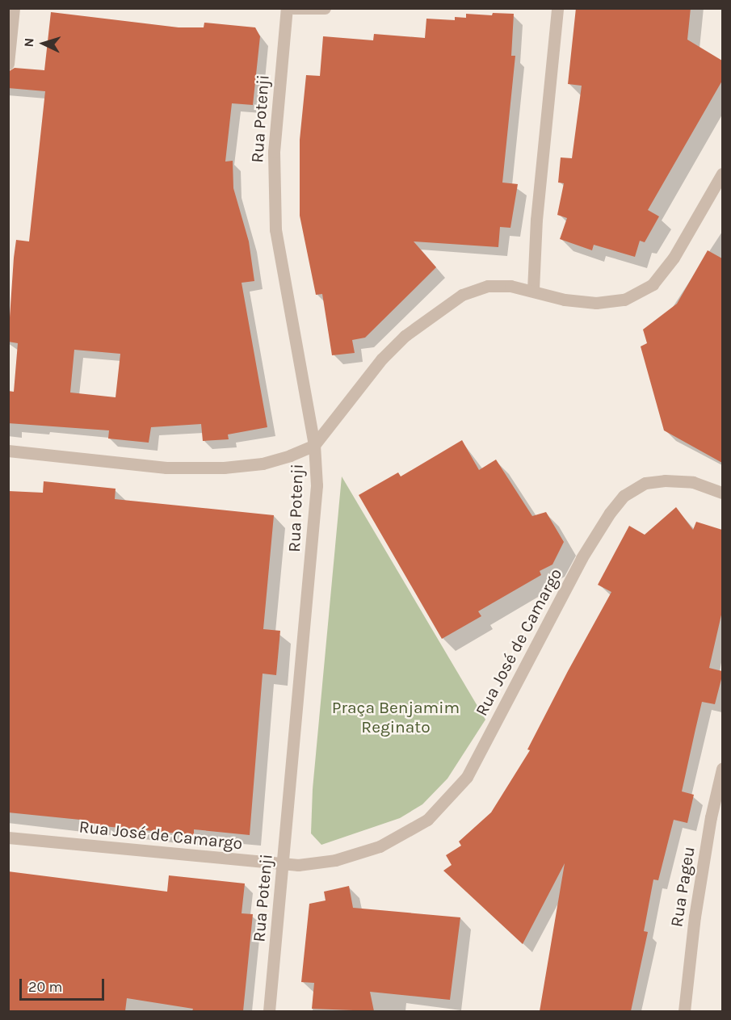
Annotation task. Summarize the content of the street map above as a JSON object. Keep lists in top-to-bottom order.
{
  "streets": {
    "street": ["Rua Potenji", "Rua José de Camargo", "Rua Pageu"]
  },
  "crossings": [
    ["Rua Potenji", "Rua José de Camargo"]
  ],
  "parks": ["Praça Benjamim Reginato"],
  "scale_bar": "20 m",
  "north": "left"
}
